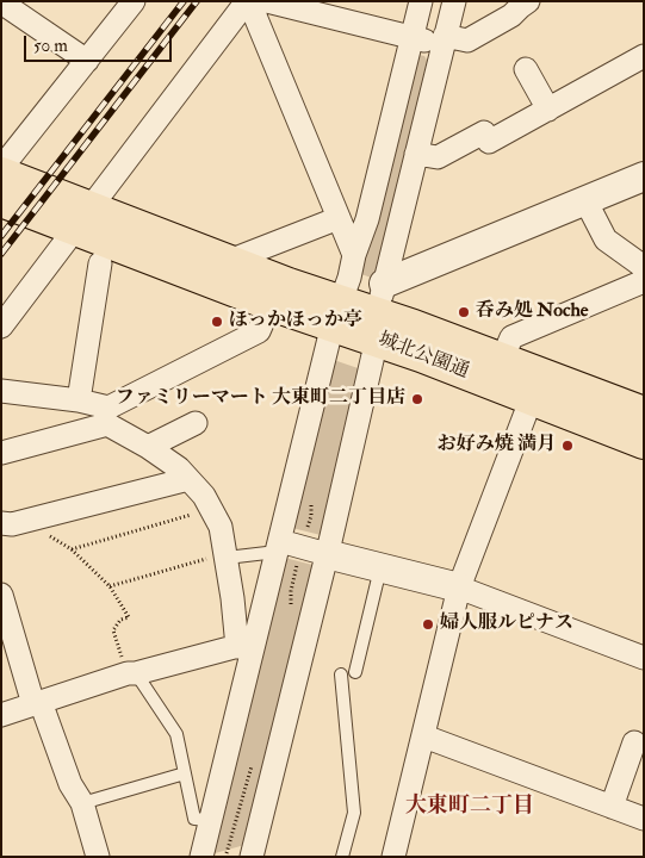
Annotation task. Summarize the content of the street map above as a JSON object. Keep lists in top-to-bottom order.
{
  "streets": {
    "main road": ["城北公園通"]
  },
  "districts": ["大東町二丁目"],
  "places": [
    "呑み処 Noche",
    "ほっかほっか亭",
    "ファミリーマート 大東町二丁目店",
    "お好み焼 満月",
    "婦人服ルピナス"
  ],
  "scale_bar": "50 m"
}
